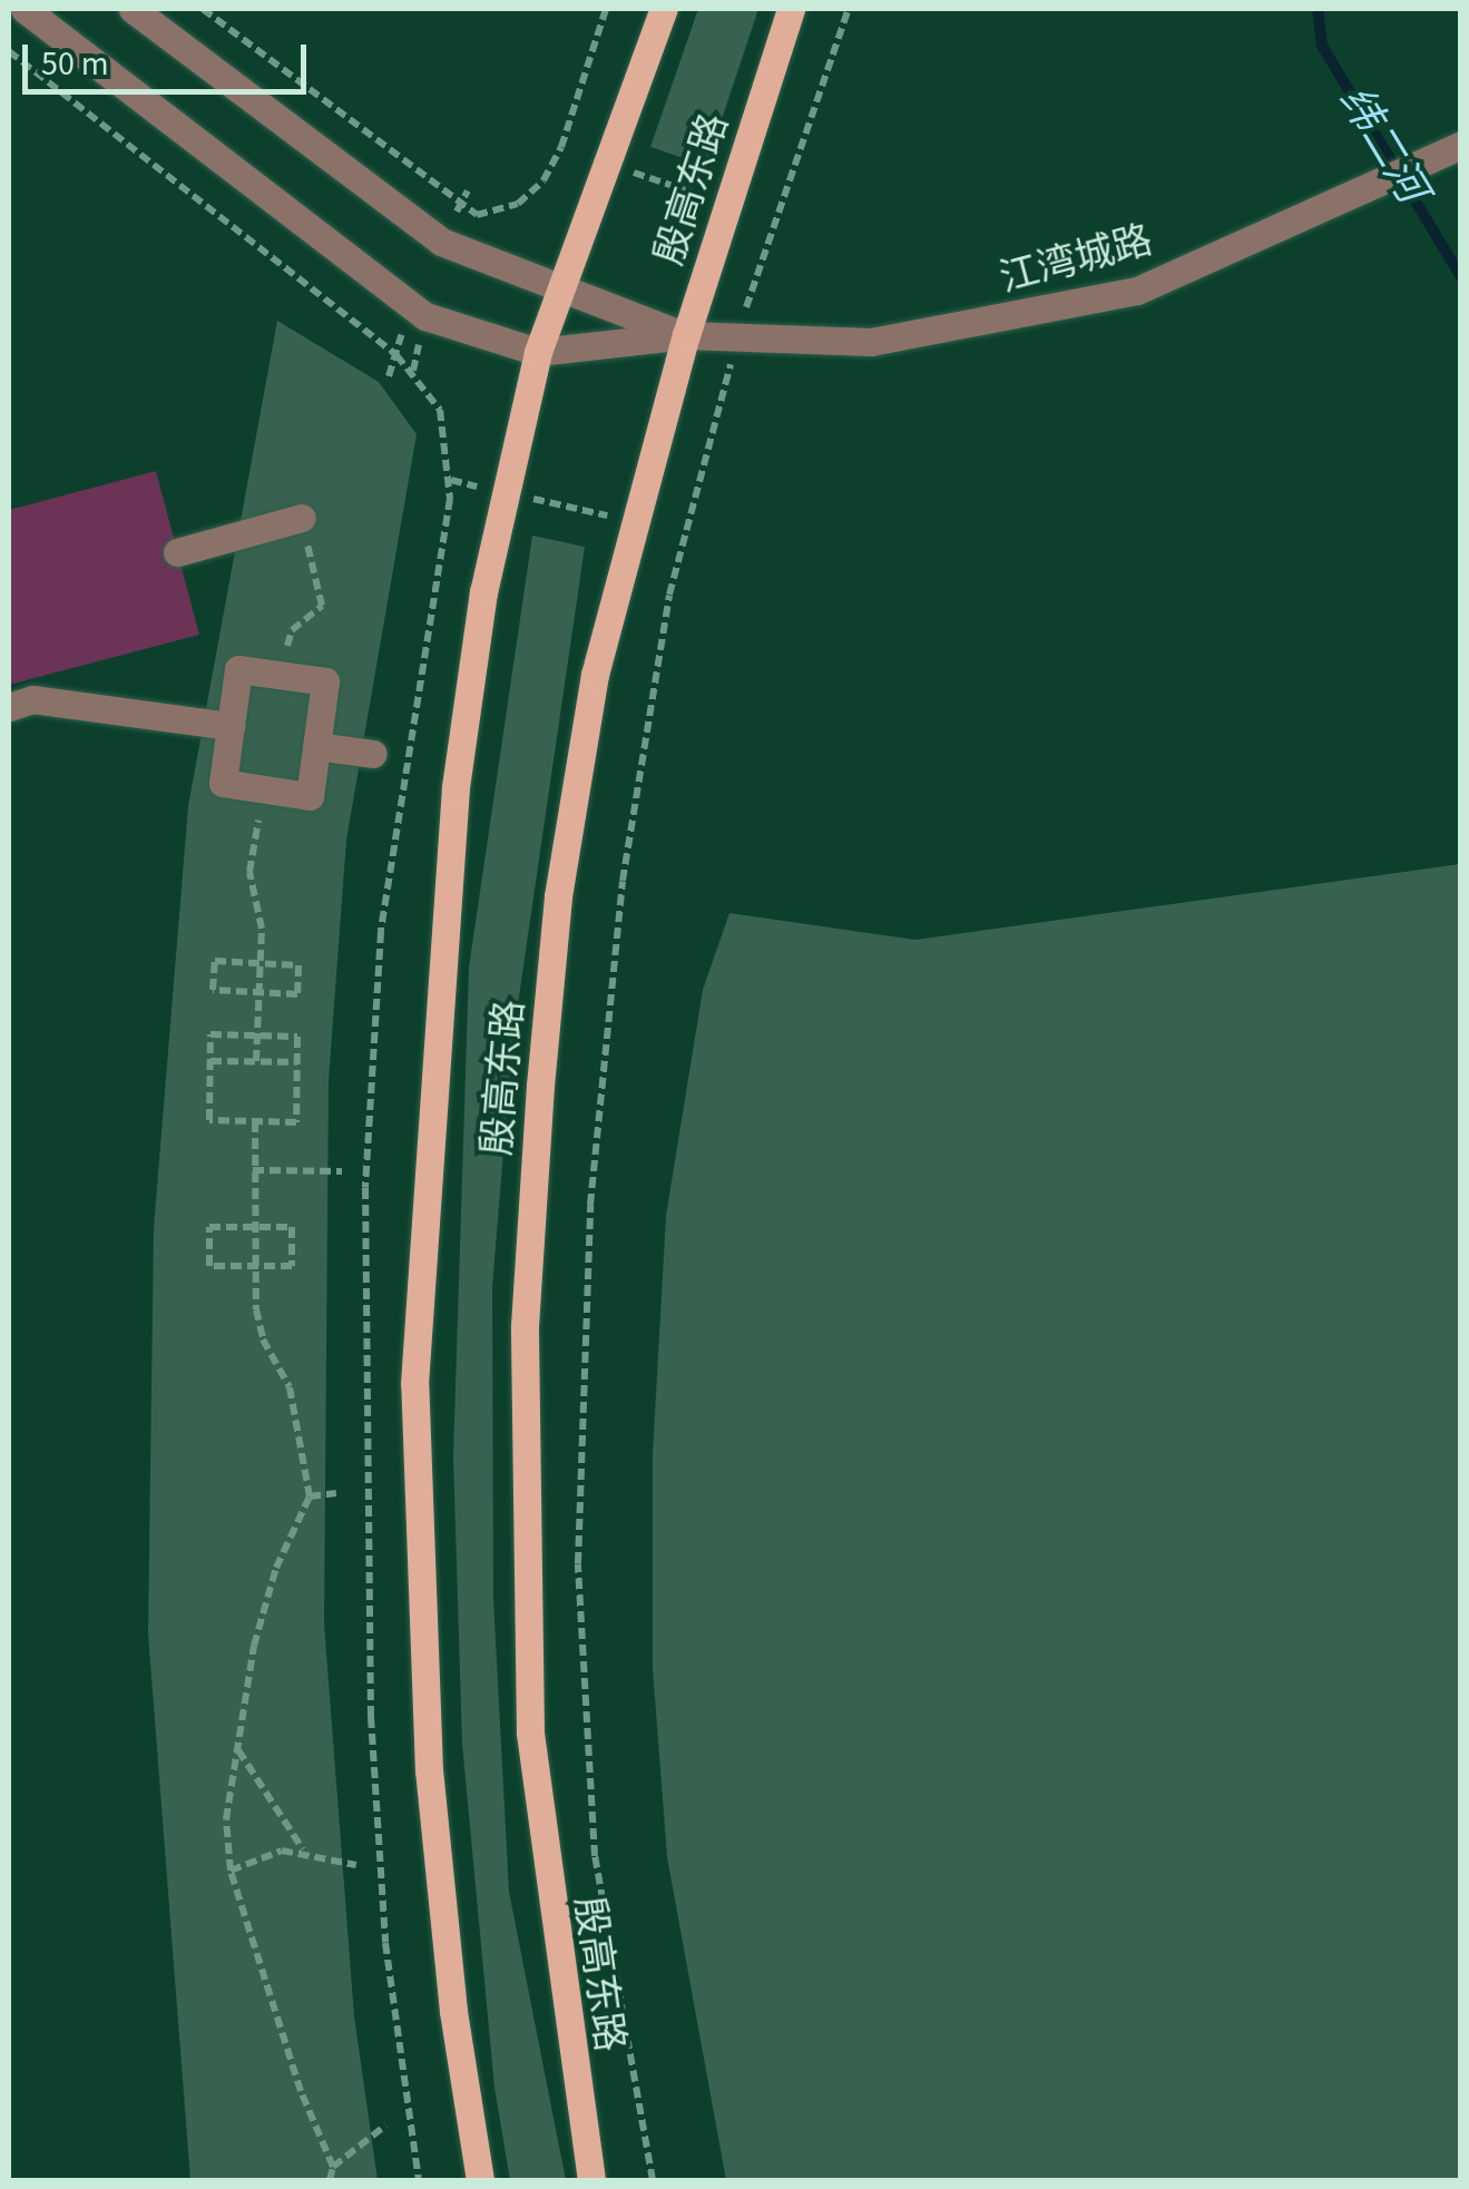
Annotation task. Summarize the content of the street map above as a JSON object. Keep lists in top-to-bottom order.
{
  "streets": {
    "main road": ["殷高东路"],
    "street": ["江湾城路"]
  },
  "crossings": [
    ["殷高东路", "江湾城路"]
  ],
  "water": ["纬二河"],
  "scale_bar": "50 m"
}
